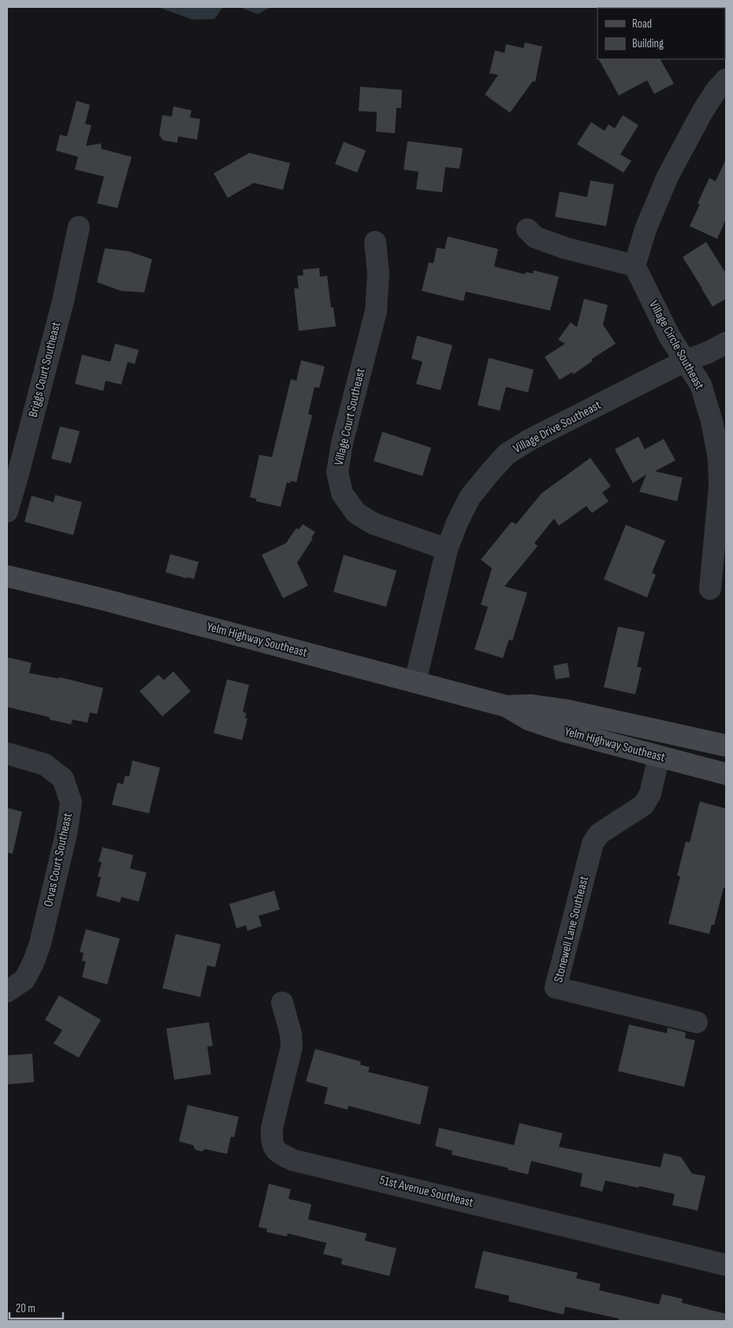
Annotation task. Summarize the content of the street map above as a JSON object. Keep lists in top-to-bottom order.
{
  "streets": {
    "main road": ["Yelm Highway Southeast"],
    "street": [
      "Village Circle Southeast",
      "Briggs Court Southeast",
      "Village Court Southeast",
      "Village Drive Southeast",
      "Orvas Court Southeast",
      "Stonewell Lane Southeast",
      "51st Avenue Southeast"
    ]
  },
  "crossings": [
    ["Village Circle Southeast", "Village Drive Southeast"],
    ["Village Court Southeast", "Village Drive Southeast"],
    ["Village Drive Southeast", "Yelm Highway Southeast"],
    ["Yelm Highway Southeast", "Stonewell Lane Southeast"]
  ],
  "legend": ["Road", "Building"],
  "scale_bar": "20 m"
}
